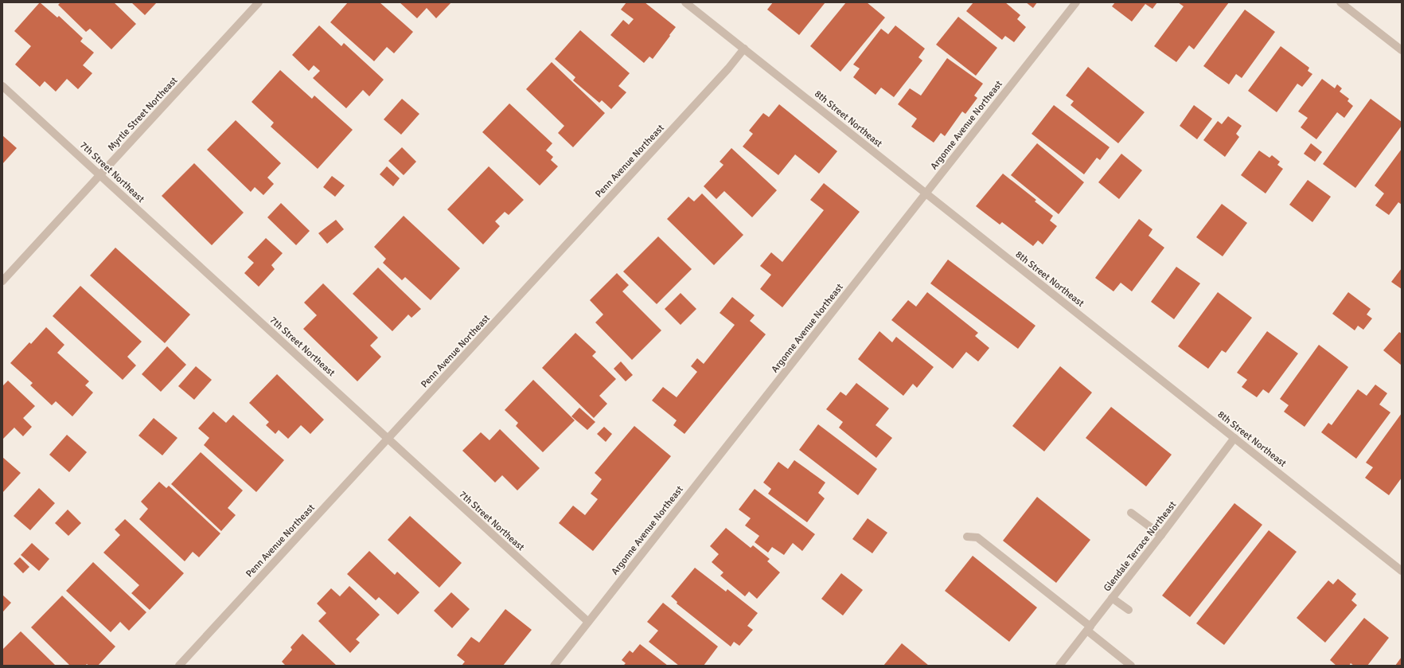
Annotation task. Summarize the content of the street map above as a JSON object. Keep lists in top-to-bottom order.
{
  "streets": {
    "street": [
      "Myrtle Street Northeast",
      "8th Street Northeast",
      "Argonne Avenue Northeast",
      "Penn Avenue Northeast",
      "7th Street Northeast",
      "Glendale Terrace Northeast"
    ]
  },
  "crossings": [
    ["Myrtle Street Northeast", "7th Street Northeast"],
    ["8th Street Northeast", "Argonne Avenue Northeast"],
    ["8th Street Northeast", "Penn Avenue Northeast"],
    ["8th Street Northeast", "Glendale Terrace Northeast"],
    ["Argonne Avenue Northeast", "7th Street Northeast"],
    ["Penn Avenue Northeast", "7th Street Northeast"]
  ]
}
